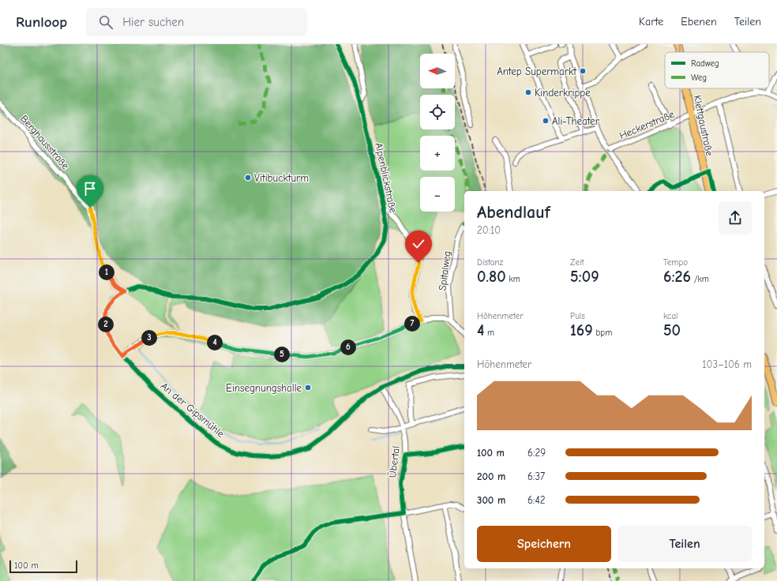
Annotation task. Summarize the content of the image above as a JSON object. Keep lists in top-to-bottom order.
{
  "streets": {
    "main road": ["Klettgaustraße"],
    "street": [
      "Heckerstraße",
      "Berghausstraße",
      "Alpenblickstraße",
      "Spitalweg",
      "An der Gipsmühle",
      "Übertal"
    ]
  },
  "crossings": [
    ["Heckerstraße", "Klettgaustraße"],
    ["Berghausstraße", "Alpenblickstraße"],
    ["Berghausstraße", "An der Gipsmühle"],
    ["Alpenblickstraße", "An der Gipsmühle"],
    ["An der Gipsmühle", "Übertal"]
  ],
  "places": [
    "Antep Supermarkt",
    "Kinderkrippe",
    "Ali-Theater",
    "Vitibuckturm",
    "Einsegnungshalle"
  ],
  "legend": ["Radweg", "Weg"],
  "scale_bar": "100 m",
  "north": "left",
  "page": {
    "header": "Runloop",
    "search": "Hier suchen",
    "nav": ["Karte", "Ebenen", "Teilen"],
    "map_buttons": ["+", "−"],
    "heading": ["Abendlauf", "20:10"],
    "stats": [
      ["Distanz", "0.80 km"],
      ["Zeit", "5:09"],
      ["Tempo", "6:26 /km"],
      ["Höhenmeter", "4 m"],
      ["Puls", "169 bpm"],
      ["kcal", "50"]
    ],
    "pins": [
      "1",
      "7",
      "2",
      "3",
      "4",
      "6",
      "5"
    ],
    "chart": ["Höhenmeter", "103–106 m"],
    "list": [
      {
        "name": "100 m",
        "note": "6:29"
      },
      {
        "name": "200 m",
        "note": "6:37"
      },
      {
        "name": "300 m",
        "note": "6:42"
      }
    ],
    "buttons": ["Speichern", "Teilen"],
    "scale": "100 m"
  }
}
